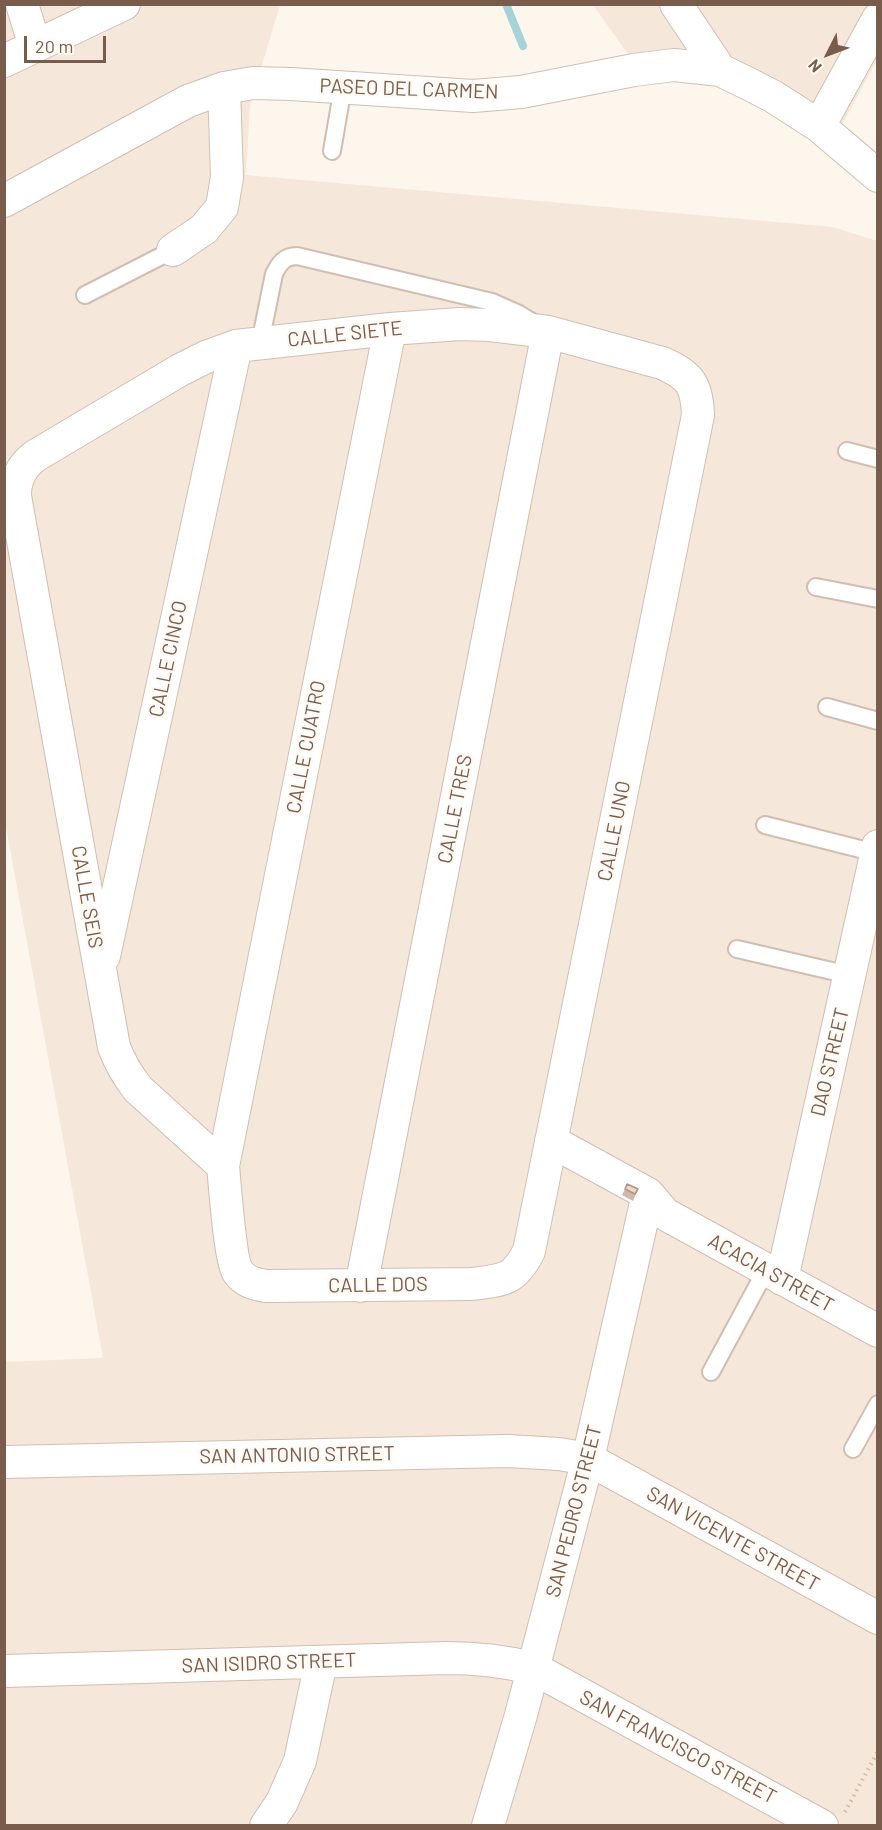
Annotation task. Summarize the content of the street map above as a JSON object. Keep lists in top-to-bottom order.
{
  "streets": {
    "street": [
      "PASEO DEL CARMEN",
      "CALLE SIETE",
      "CALLE CINCO",
      "CALLE CUATRO",
      "CALLE TRES",
      "CALLE UNO",
      "CALLE SEIS",
      "DAO STREET",
      "ACACIA STREET",
      "CALLE DOS",
      "SAN ANTONIO STREET",
      "SAN PEDRO STREET",
      "SAN VICENTE STREET",
      "SAN ISIDRO STREET",
      "SAN FRANCISCO STREET"
    ]
  },
  "crossings": [
    ["CALLE SIETE", "CALLE CINCO"],
    ["CALLE SIETE", "CALLE CUATRO"],
    ["CALLE SIETE", "CALLE TRES"],
    ["CALLE SIETE", "CALLE UNO"],
    ["CALLE SIETE", "CALLE SEIS"],
    ["CALLE CINCO", "CALLE SEIS"],
    ["CALLE CUATRO", "CALLE SEIS"],
    ["CALLE CUATRO", "CALLE DOS"],
    ["CALLE TRES", "CALLE DOS"],
    ["CALLE UNO", "ACACIA STREET"],
    ["CALLE UNO", "CALLE DOS"],
    ["CALLE SEIS", "CALLE DOS"],
    ["DAO STREET", "ACACIA STREET"],
    ["ACACIA STREET", "SAN PEDRO STREET"],
    ["SAN ANTONIO STREET", "SAN PEDRO STREET"],
    ["SAN ANTONIO STREET", "SAN VICENTE STREET"],
    ["SAN PEDRO STREET", "SAN VICENTE STREET"],
    ["SAN PEDRO STREET", "SAN ISIDRO STREET"],
    ["SAN PEDRO STREET", "SAN FRANCISCO STREET"],
    ["SAN ISIDRO STREET", "SAN FRANCISCO STREET"]
  ],
  "scale_bar": "20 m",
  "north": "bottom left"
}
